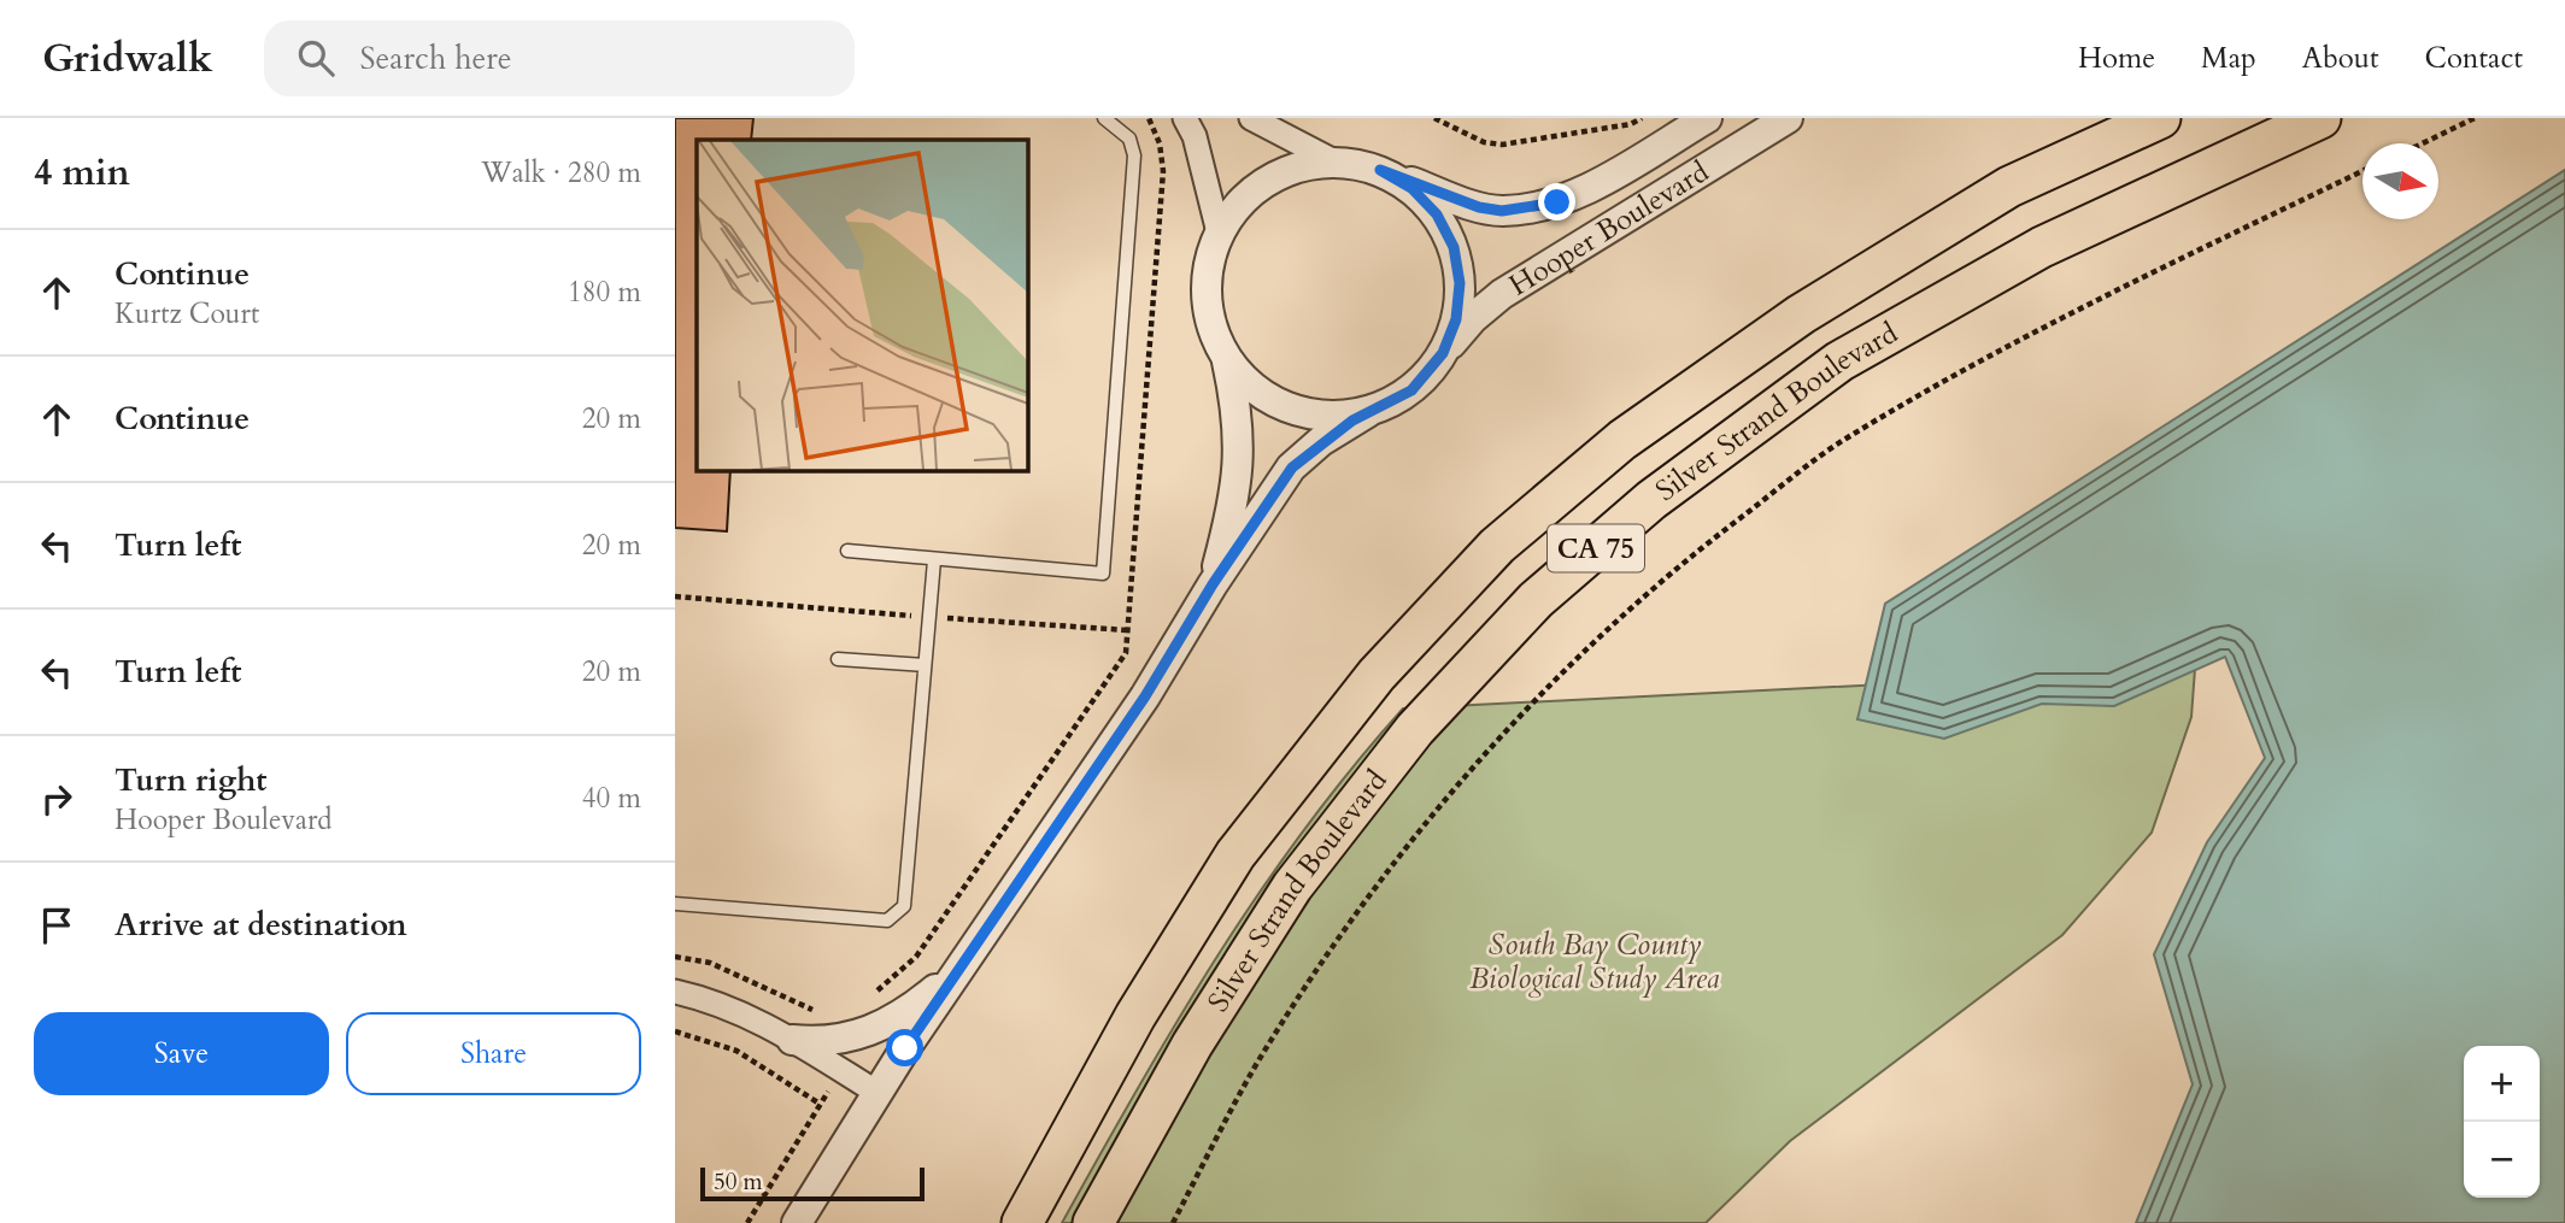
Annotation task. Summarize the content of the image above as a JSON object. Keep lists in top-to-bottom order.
{
  "streets": {
    "highway": ["Silver Strand Boulevard", "CA 75"],
    "street": ["Hooper Boulevard"]
  },
  "parks": ["South Bay County Biological Study Area"],
  "scale_bar": "50 m",
  "north": "right",
  "page": {
    "header": "Gridwalk",
    "search": "Search here",
    "nav": [
      "Home",
      "Map",
      "About",
      "Contact"
    ],
    "heading": ["4 min", "Walk · 280 m"],
    "list": [
      ["Continue", "Kurtz Court", "180 m"],
      ["Continue", "20 m"],
      ["Turn left", "20 m"],
      ["Turn left", "20 m"],
      ["Turn right", "Hooper Boulevard", "40 m"],
      "Arrive at destination"
    ],
    "buttons": ["Save", "Share"],
    "map_buttons": ["+", "−"],
    "scale": "50 m"
  }
}
